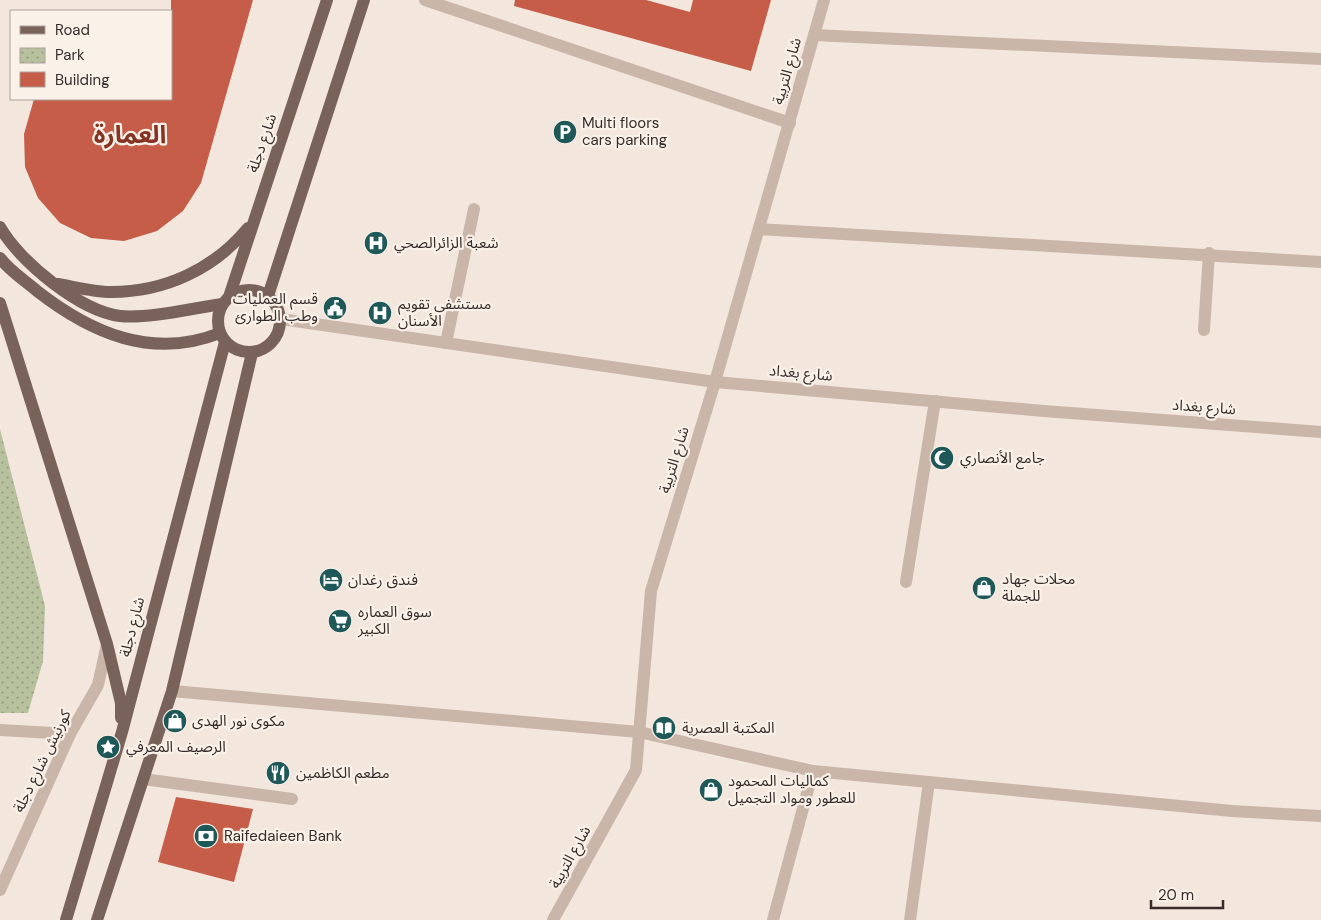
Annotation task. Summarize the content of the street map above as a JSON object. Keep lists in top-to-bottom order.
{
  "streets": {
    "main road": ["شارع دجلة"],
    "street": ["شارع التربية", "شارع بغداد", "كورنيش شارع دجلة"]
  },
  "crossings": [
    ["شارع التربية", "شارع بغداد"],
    ["شارع دجلة", "شارع بغداد"]
  ],
  "districts": ["العمارة"],
  "places": {
    "parking": ["Multi floors cars parking"],
    "hospital": ["شعبة الزائرالصحي", "مستشفى تقويم الأسنان"],
    "public building": ["قسم العمليات وطب الطوارئ"],
    "mosque": ["جامع الأنصاري"],
    "hotel": ["فندق رغدان"],
    "shop": ["محلات جهاد للجملة", "مكوى نور الهدى", "كماليات المحمود للعطور ومواد التجميل"],
    "supermarket": ["سوق العماره الكبير"],
    "library": ["المكتبة العصرية"],
    "place": ["الرصيف المعرفي"],
    "restaurant": ["مطعم الكاظمين"],
    "bank": ["Raifedaieen Bank"]
  },
  "legend": ["Road", "Park", "Building"],
  "scale_bar": "20 m"
}
